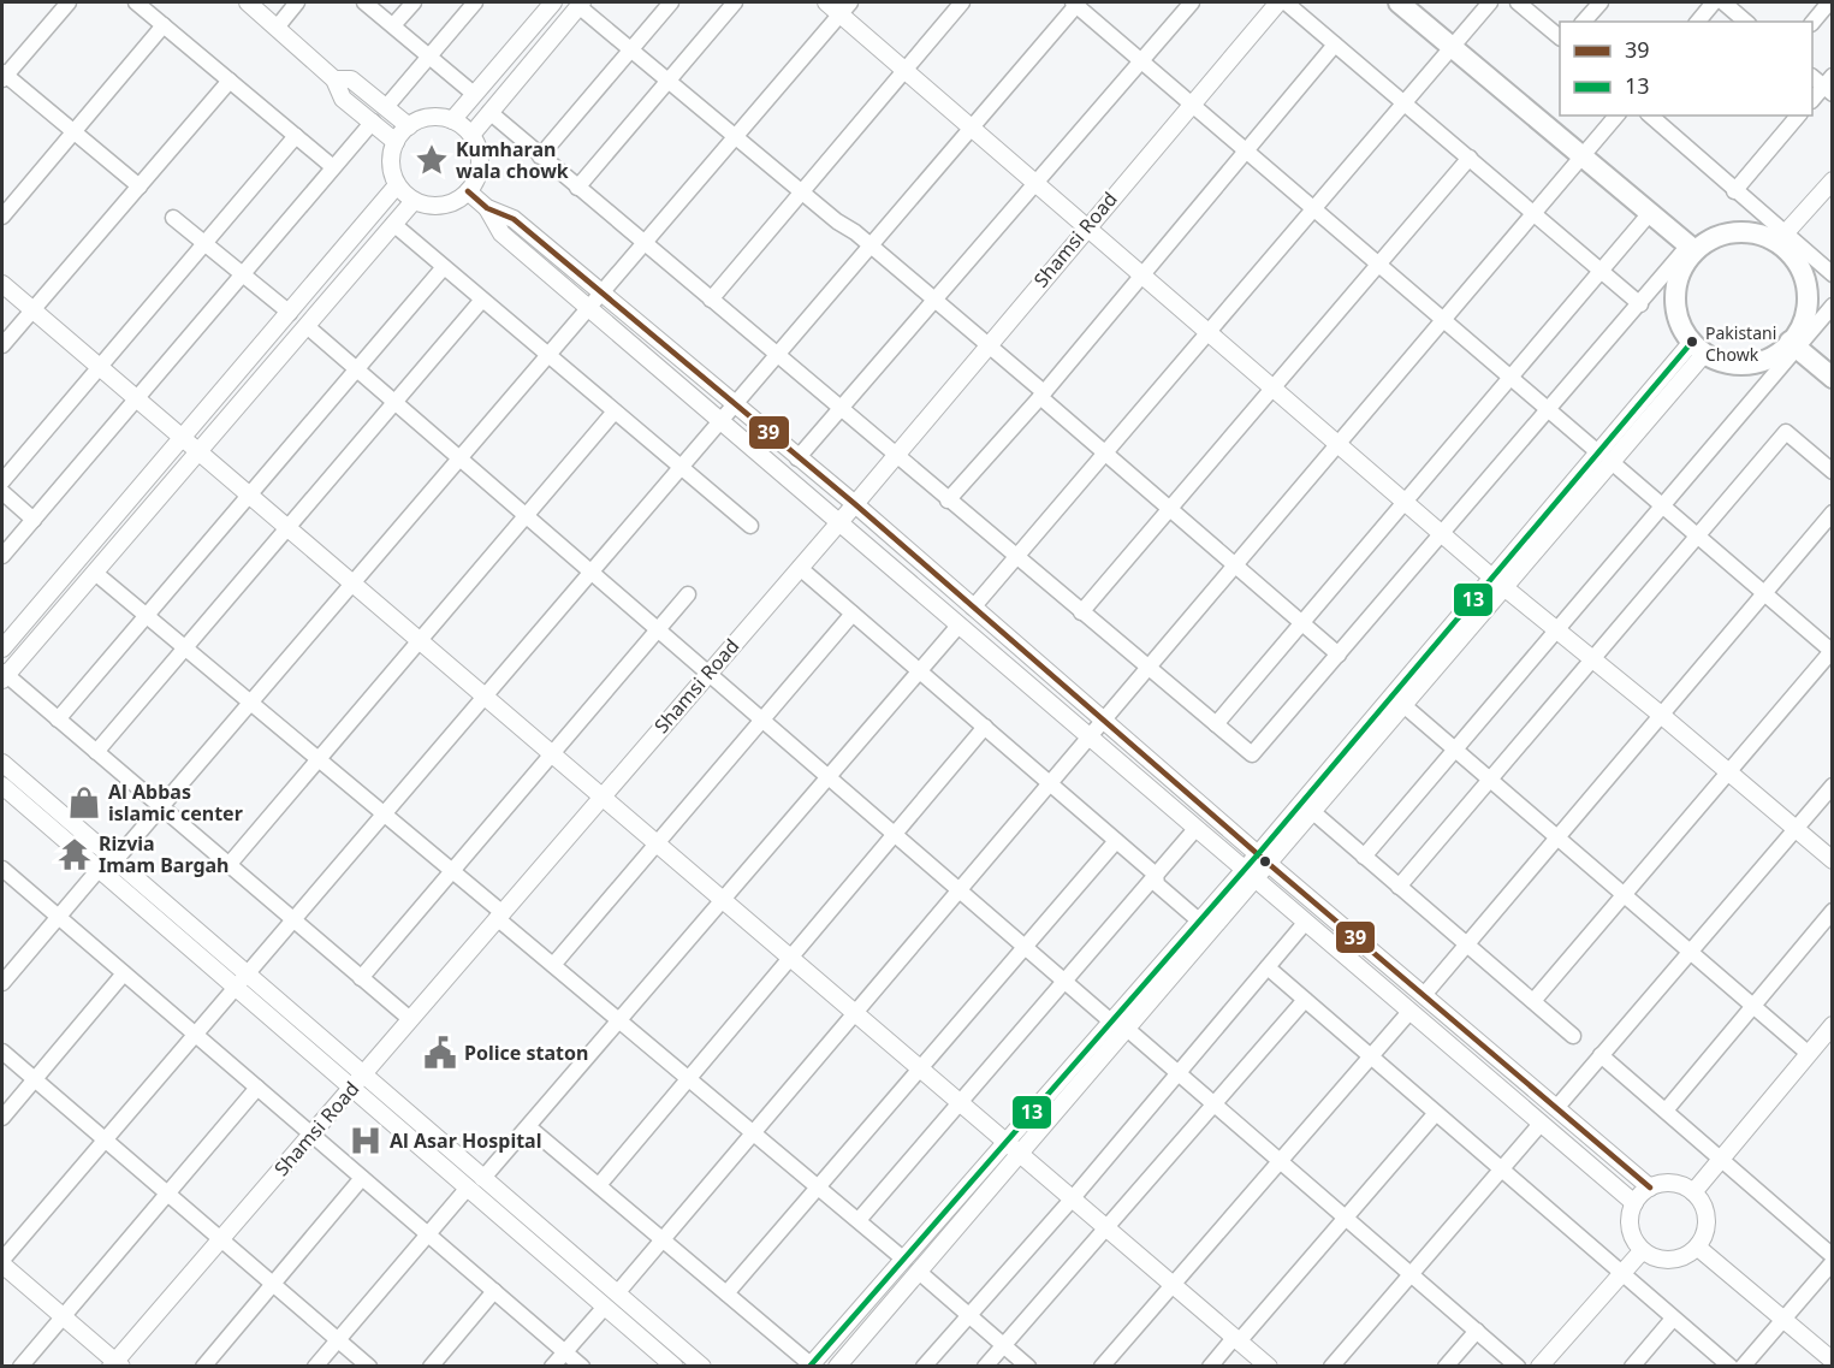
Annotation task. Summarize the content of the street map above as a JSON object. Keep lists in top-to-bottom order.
{
  "streets": {
    "street": ["Shamsi Road"]
  },
  "places": {
    "place": ["Kumharan wala chowk"],
    "other": ["Pakistani Chowk"],
    "shop": ["Al Abbas islamic center"],
    "temple": ["Rizvia Imam Bargah"],
    "public building": ["Police staton"],
    "hospital": ["Al Asar Hospital"]
  },
  "lines": ["transit line 39", "transit line 13"],
  "legend": ["39", "13"]
}
